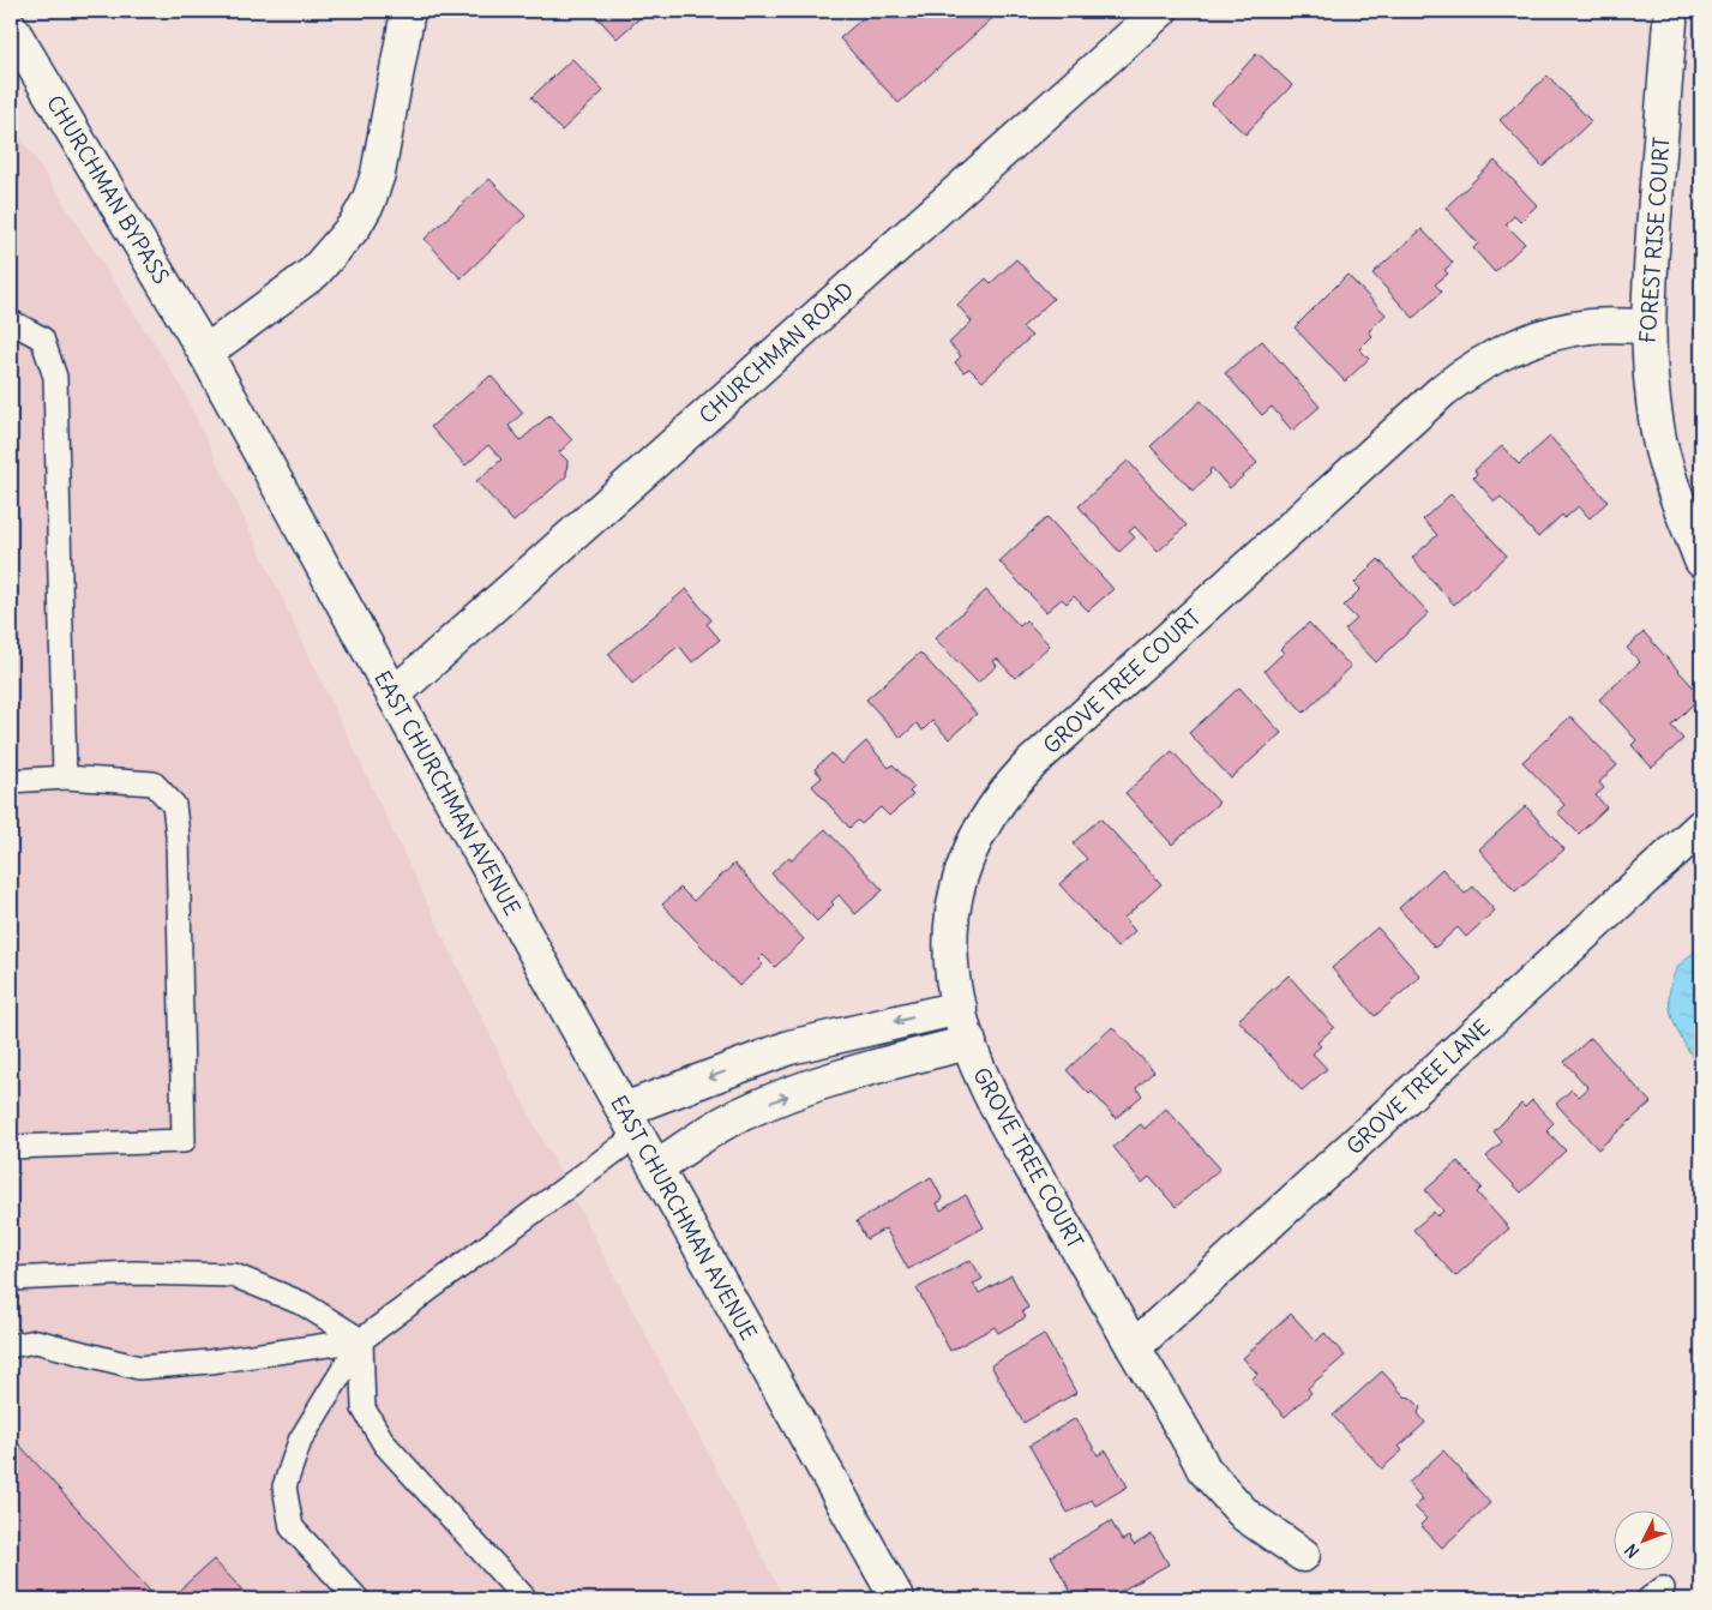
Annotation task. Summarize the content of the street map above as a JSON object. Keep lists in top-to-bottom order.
{
  "streets": {
    "street": [
      "CHURCHMAN BYPASS",
      "FOREST RISE COURT",
      "CHURCHMAN ROAD",
      "GROVE TREE COURT",
      "EAST CHURCHMAN AVENUE",
      "GROVE TREE LANE"
    ]
  },
  "crossings": [
    ["CHURCHMAN BYPASS", "EAST CHURCHMAN AVENUE"],
    ["FOREST RISE COURT", "GROVE TREE COURT"],
    ["CHURCHMAN ROAD", "EAST CHURCHMAN AVENUE"],
    ["GROVE TREE COURT", "GROVE TREE LANE"]
  ],
  "north": "bottom left"
}
